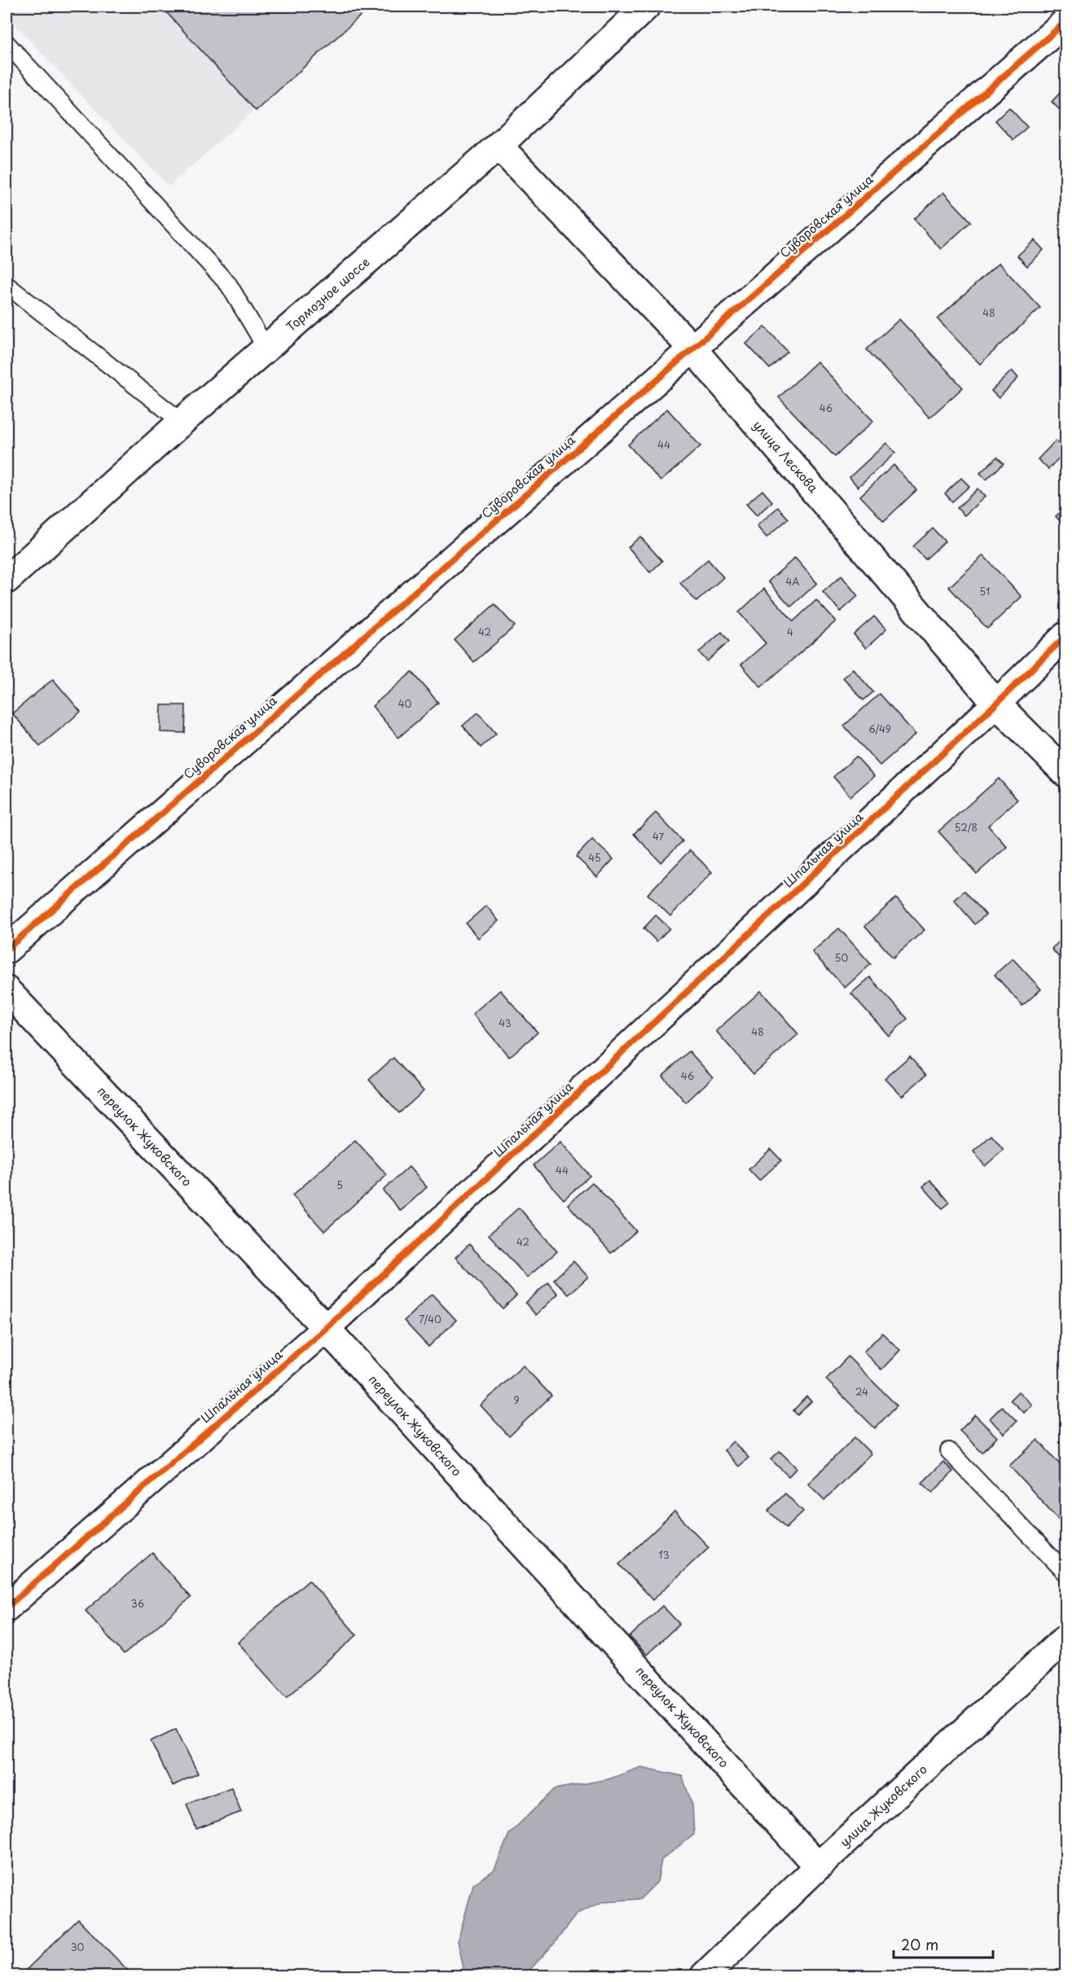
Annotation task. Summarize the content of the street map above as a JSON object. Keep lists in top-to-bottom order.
{
  "streets": {
    "street": [
      "Суворовская улица",
      "Тормозное шоссе",
      "улица Лескова",
      "Шпальная улица",
      "переулок Жуковского",
      "улица Жуковского"
    ]
  },
  "crossings": [
    ["Суворовская улица", "улица Лескова"],
    ["Тормозное шоссе", "улица Лескова"],
    ["улица Лескова", "Шпальная улица"],
    ["Шпальная улица", "переулок Жуковского"],
    ["переулок Жуковского", "улица Жуковского"]
  ],
  "house_numbers": [
    "48",
    "46",
    "44",
    "4А",
    "51",
    "42",
    "4",
    "40",
    "6/49",
    "52/8",
    "47",
    "45",
    "50",
    "43",
    "48",
    "46",
    "44",
    "5",
    "42",
    "7/40",
    "24",
    "9",
    "13",
    "36",
    "30"
  ],
  "scale_bar": "20 m"
}
